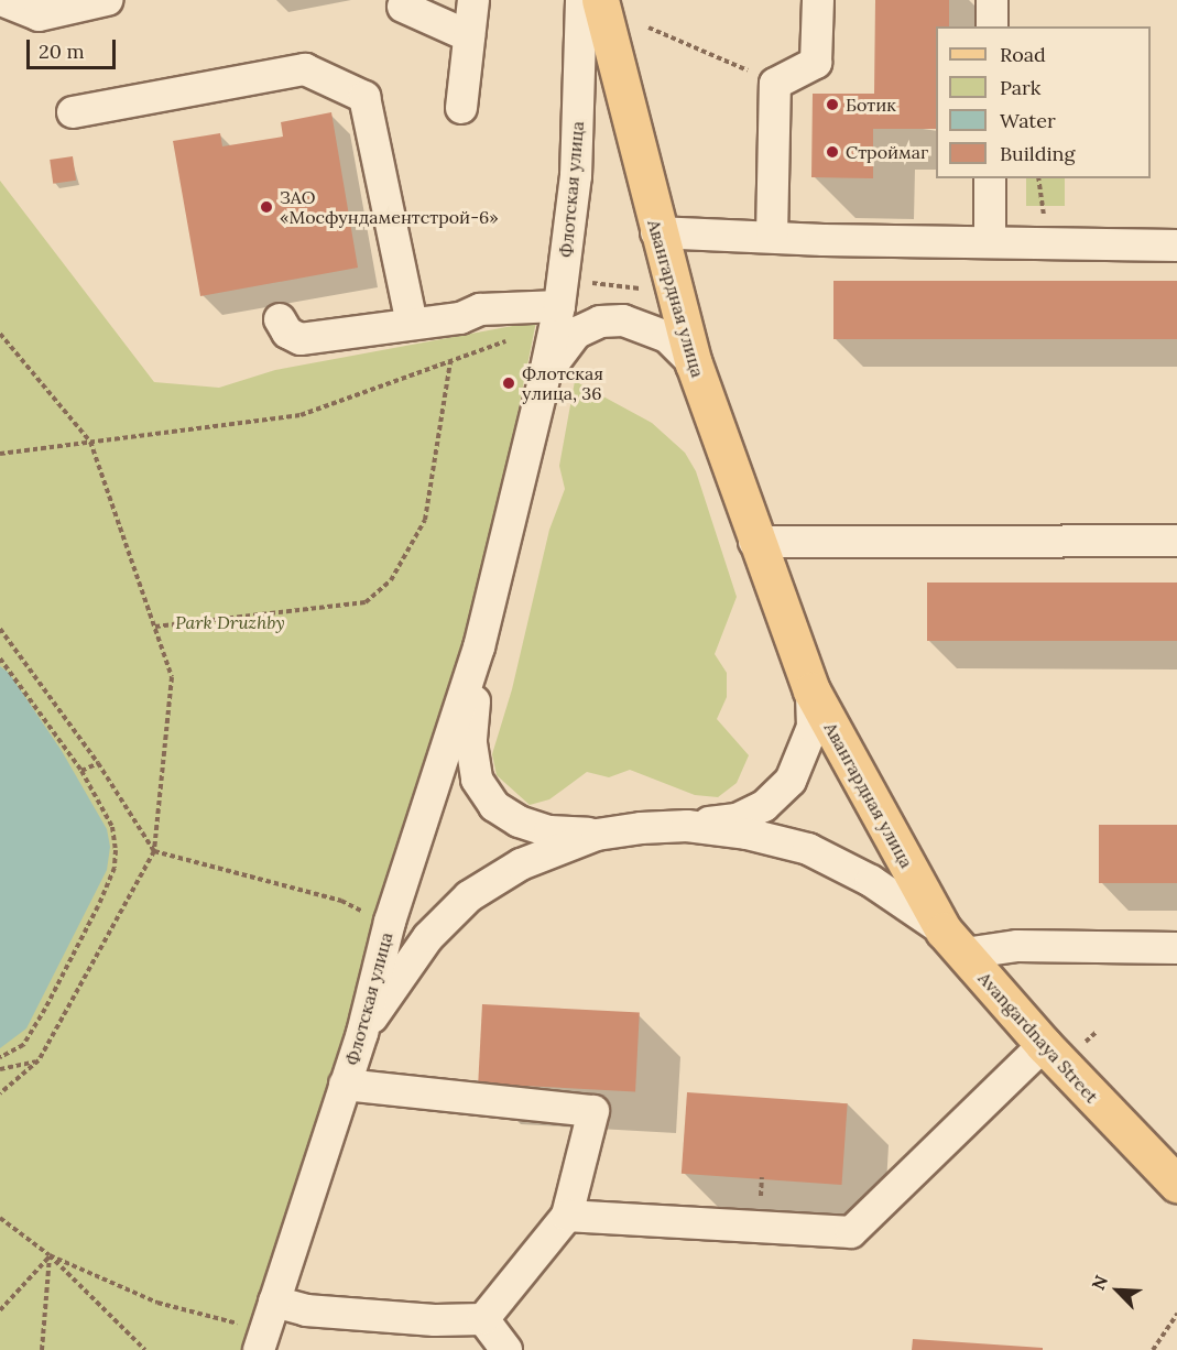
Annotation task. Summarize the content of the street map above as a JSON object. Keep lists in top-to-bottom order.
{
  "streets": {
    "main road": ["Авангардная улица", "Avangardnaya Street"],
    "street": ["Флотская улица"]
  },
  "crossings": [
    ["Флотская улица", "Авангардная улица"],
    ["Авангардная улица", "Avangardnaya Street"]
  ],
  "parks": ["Park Druzhby"],
  "places": [
    "Ботик",
    "Строймаг",
    "ЗАО «Мосфундаментстрой-6»",
    "Флотская улица, 36"
  ],
  "legend": [
    "Road",
    "Park",
    "Water",
    "Building"
  ],
  "scale_bar": "20 m",
  "north": "top left"
}
